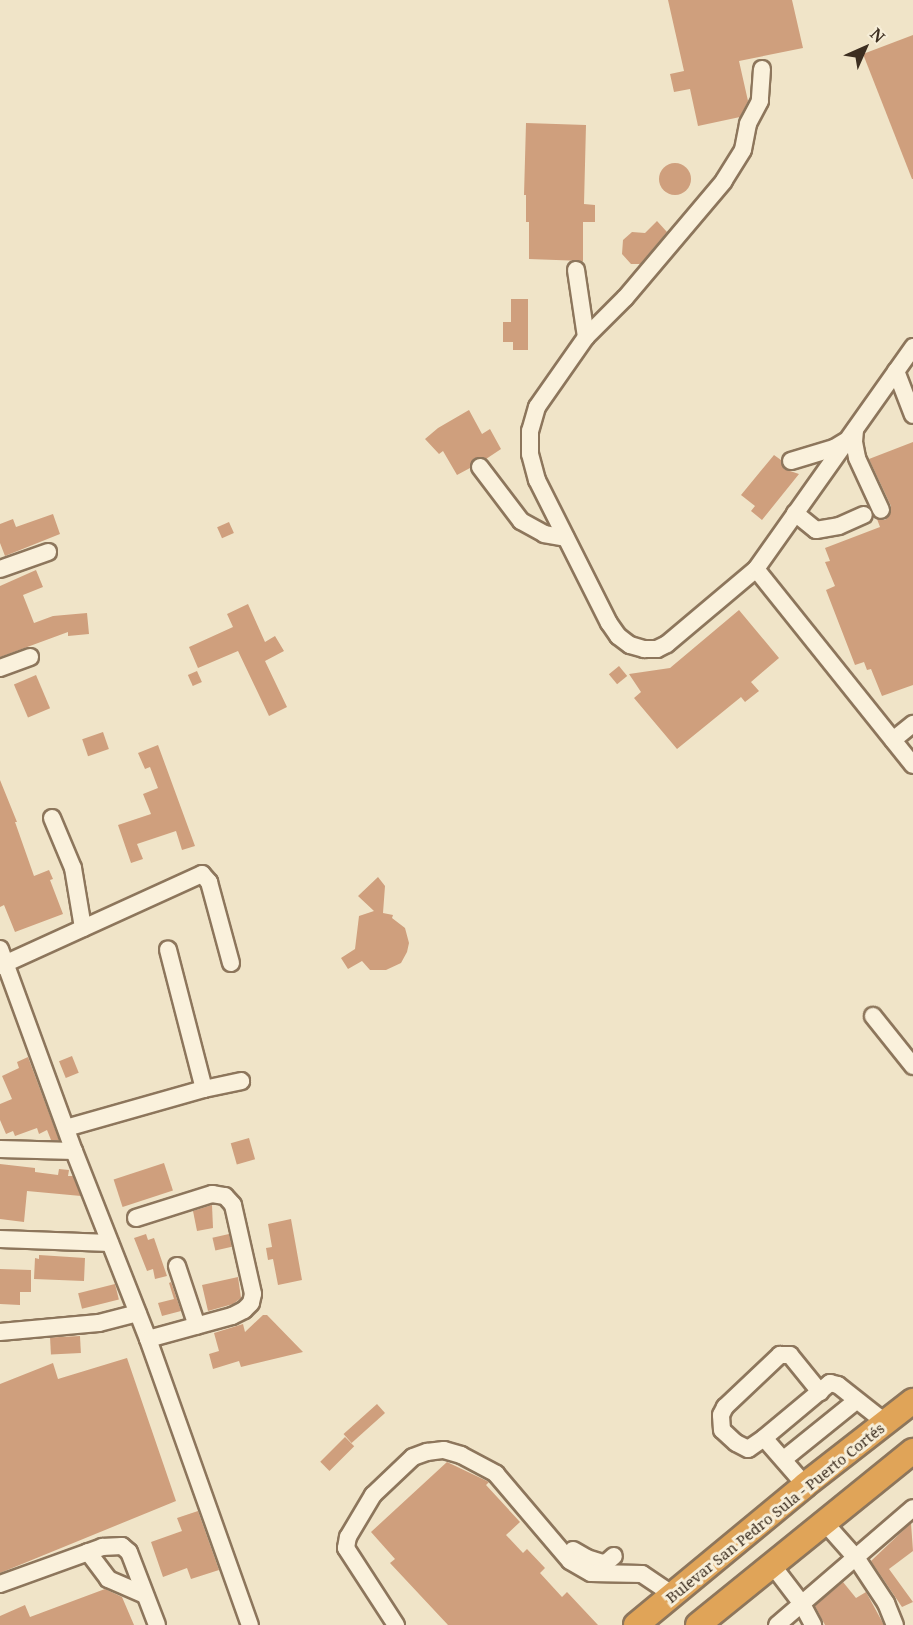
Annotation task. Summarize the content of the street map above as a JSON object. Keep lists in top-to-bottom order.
{
  "streets": {
    "highway": ["Bulevar San Pedro Sula - Puerto Cortés"]
  },
  "north": "top right"
}
